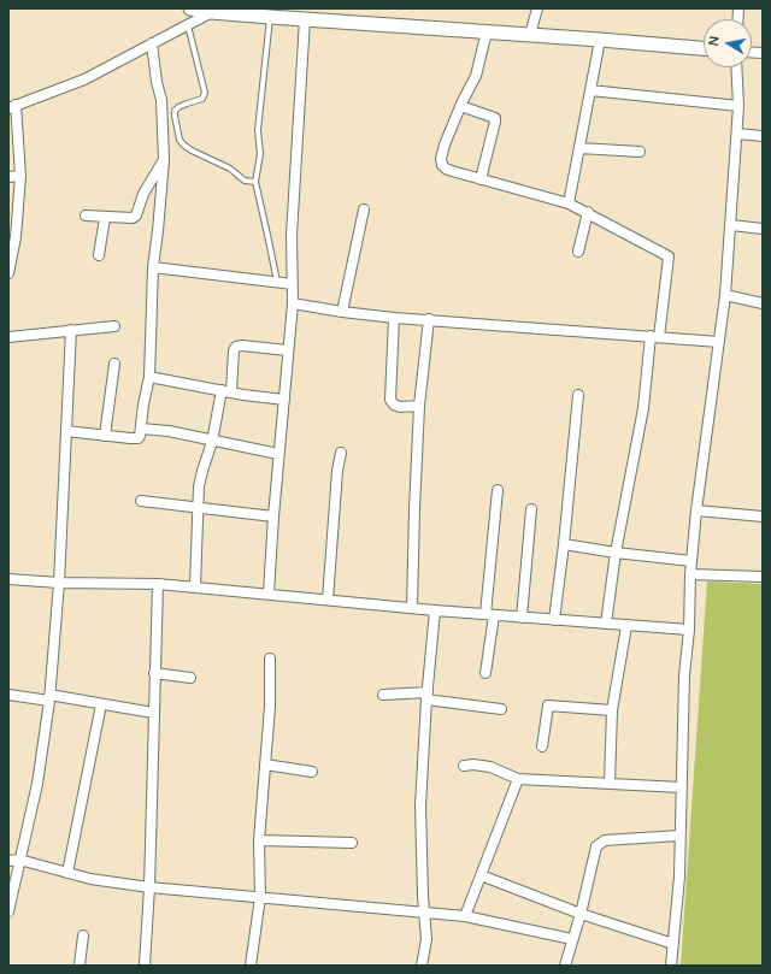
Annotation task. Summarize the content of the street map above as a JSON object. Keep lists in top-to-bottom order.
{
  "north": "left"
}
